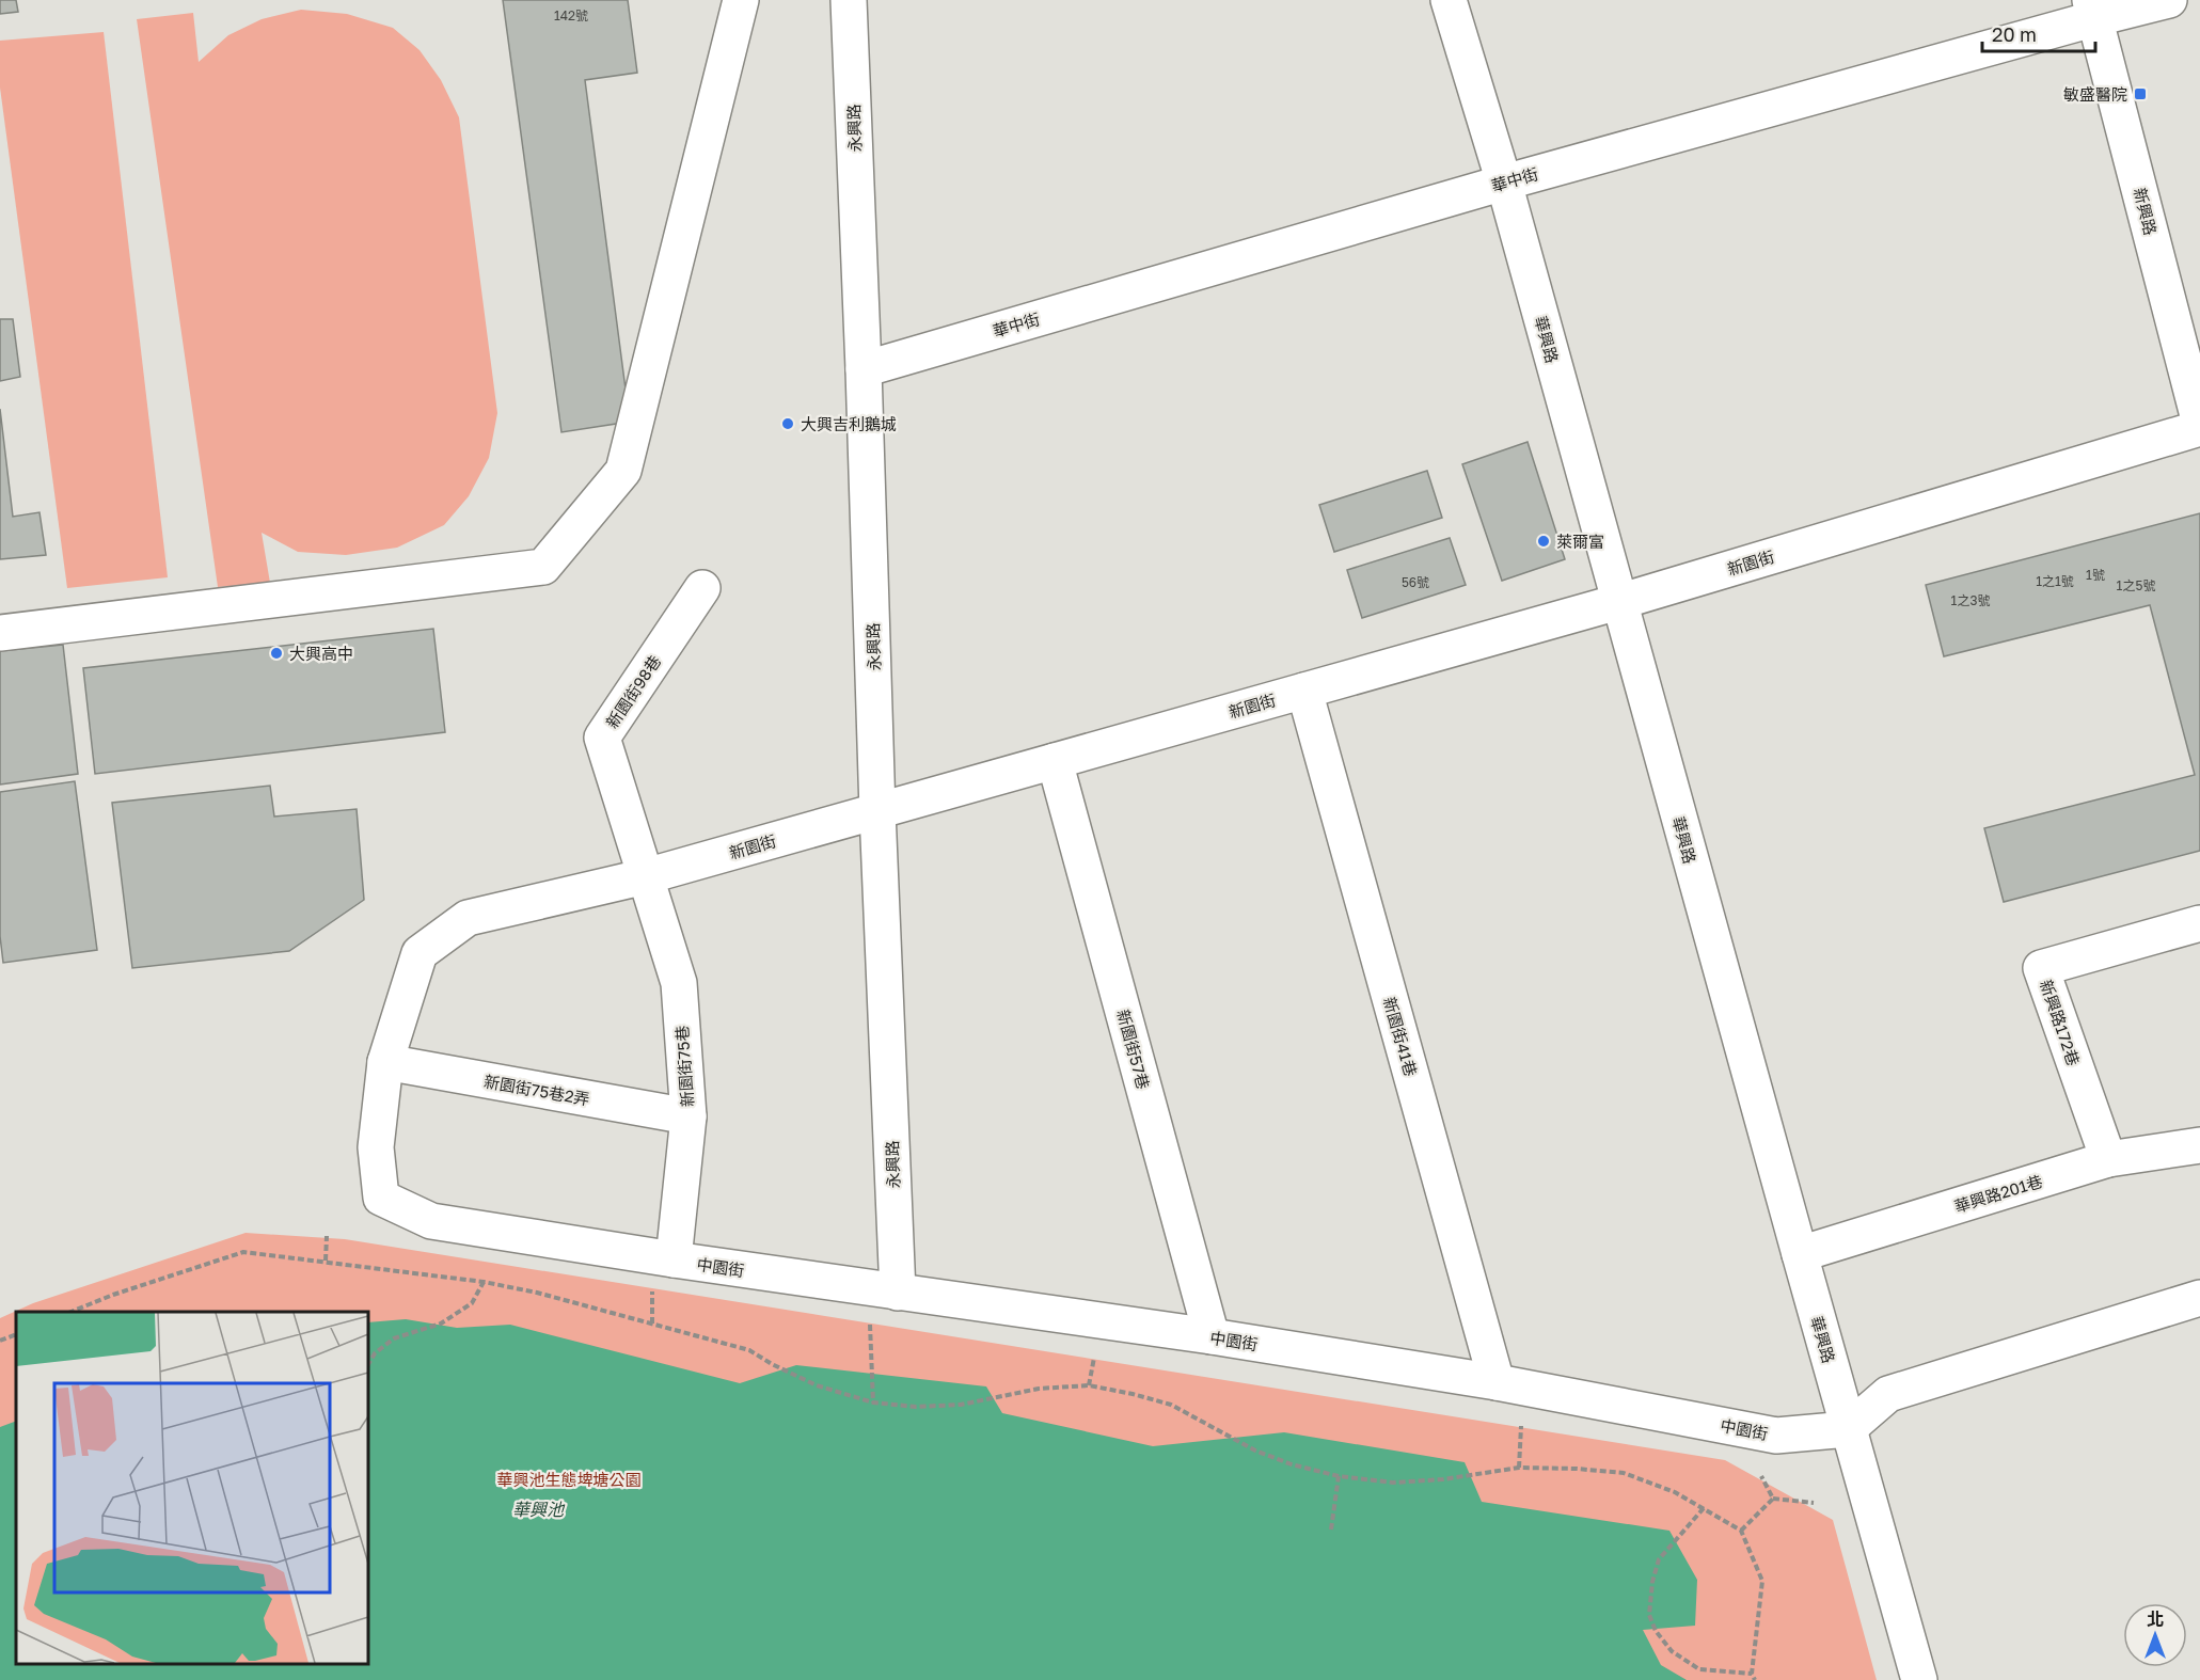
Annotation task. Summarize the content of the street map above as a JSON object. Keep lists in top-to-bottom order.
{
  "streets": {
    "street": [
      "永興路",
      "華中街",
      "新興路",
      "華興路",
      "新園街",
      "新園街98巷",
      "新興路172巷",
      "新園街41巷",
      "新園街57巷",
      "新園街75巷",
      "新園街75巷2弄",
      "華興路201巷",
      "中園街"
    ]
  },
  "crossings": [
    ["永興路", "華中街"],
    ["永興路", "新園街"],
    ["永興路", "中園街"],
    ["華中街", "新興路"],
    ["華中街", "華興路"],
    ["新興路", "新園街"],
    ["華興路", "新園街"],
    ["華興路", "華興路201巷"],
    ["華興路", "中園街"],
    ["新園街", "新園街98巷"],
    ["新園街", "新園街41巷"],
    ["新園街", "新園街57巷"],
    ["新園街", "新園街75巷"],
    ["新園街", "新園街75巷2弄"],
    ["新園街", "中園街"],
    ["新園街98巷", "新園街75巷"],
    ["新興路172巷", "華興路201巷"],
    ["新園街41巷", "中園街"],
    ["新園街57巷", "中園街"],
    ["新園街75巷", "新園街75巷2弄"],
    ["新園街75巷", "中園街"],
    ["新園街75巷2弄", "中園街"]
  ],
  "water": ["華興池"],
  "parks": ["華興池生態埤塘公園"],
  "places": {
    "transit": ["敏盛醫院"],
    "other": ["大興吉利鵝城", "萊爾富", "大興高中"]
  },
  "house_numbers": [
    "142號",
    "1號",
    "1之1號",
    "56號",
    "1之5號",
    "1之3號"
  ],
  "scale_bar": "20 m",
  "north": "top"
}
